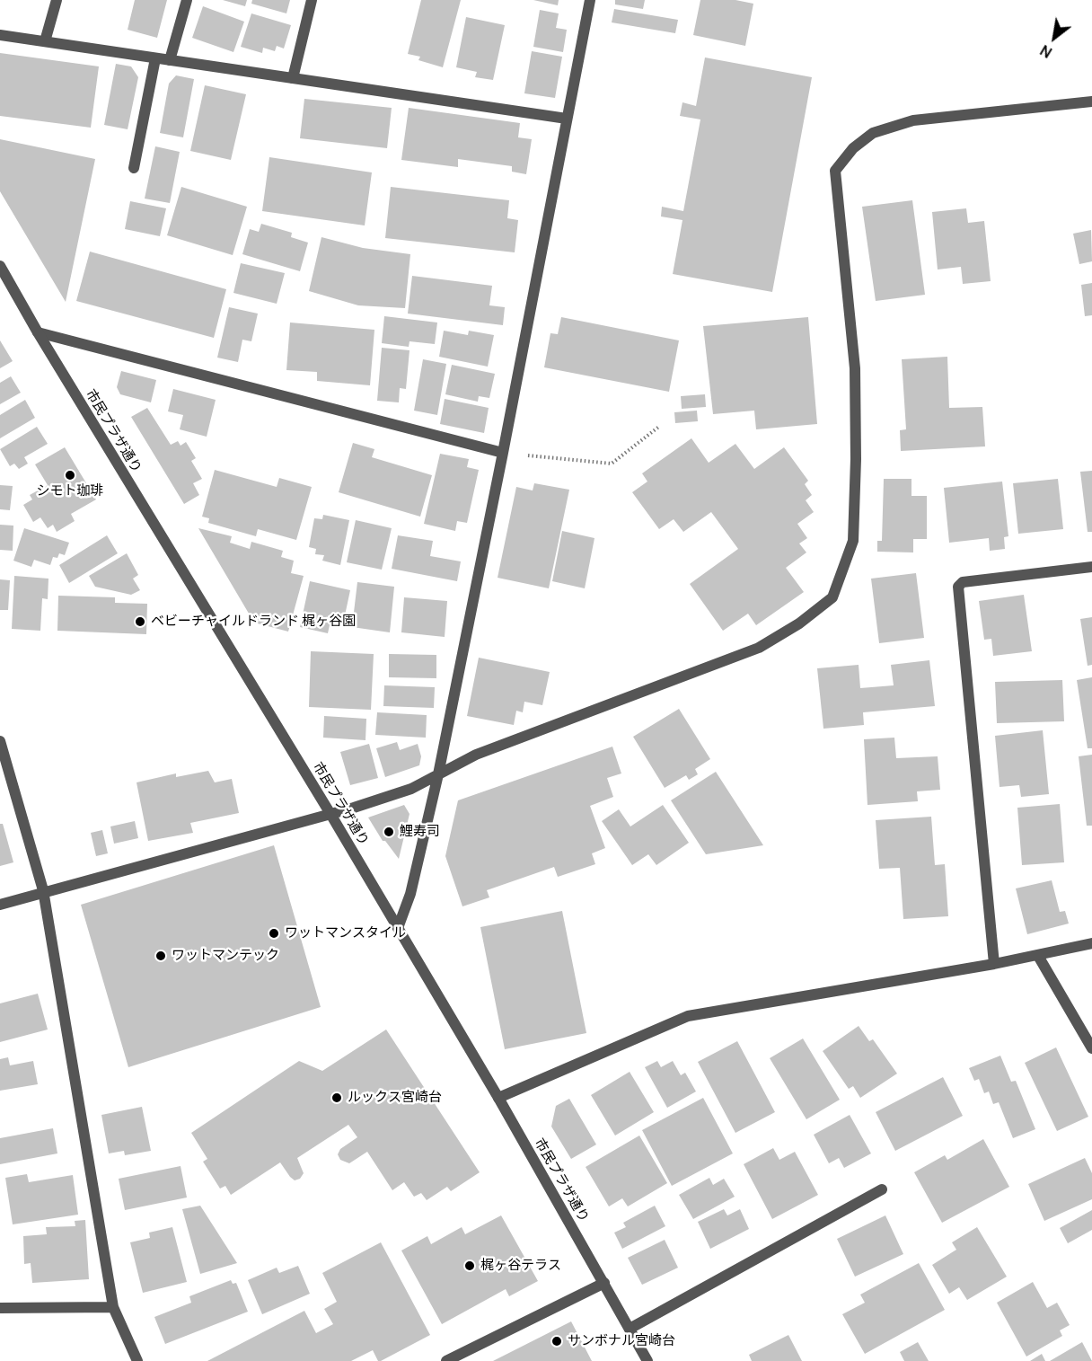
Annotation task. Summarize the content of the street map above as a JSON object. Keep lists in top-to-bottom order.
{
  "streets": {
    "street": ["市民プラザ通り"]
  },
  "places": [
    "シモト珈琲",
    "ベビーチャイルドランド 梶ヶ谷園",
    "鯉寿司",
    "ワットマンスタイル",
    "ワットマンテック",
    "ルックス宮崎台",
    "梶ヶ谷テラス",
    "サンボナル宮崎台"
  ],
  "north": "bottom left"
}
